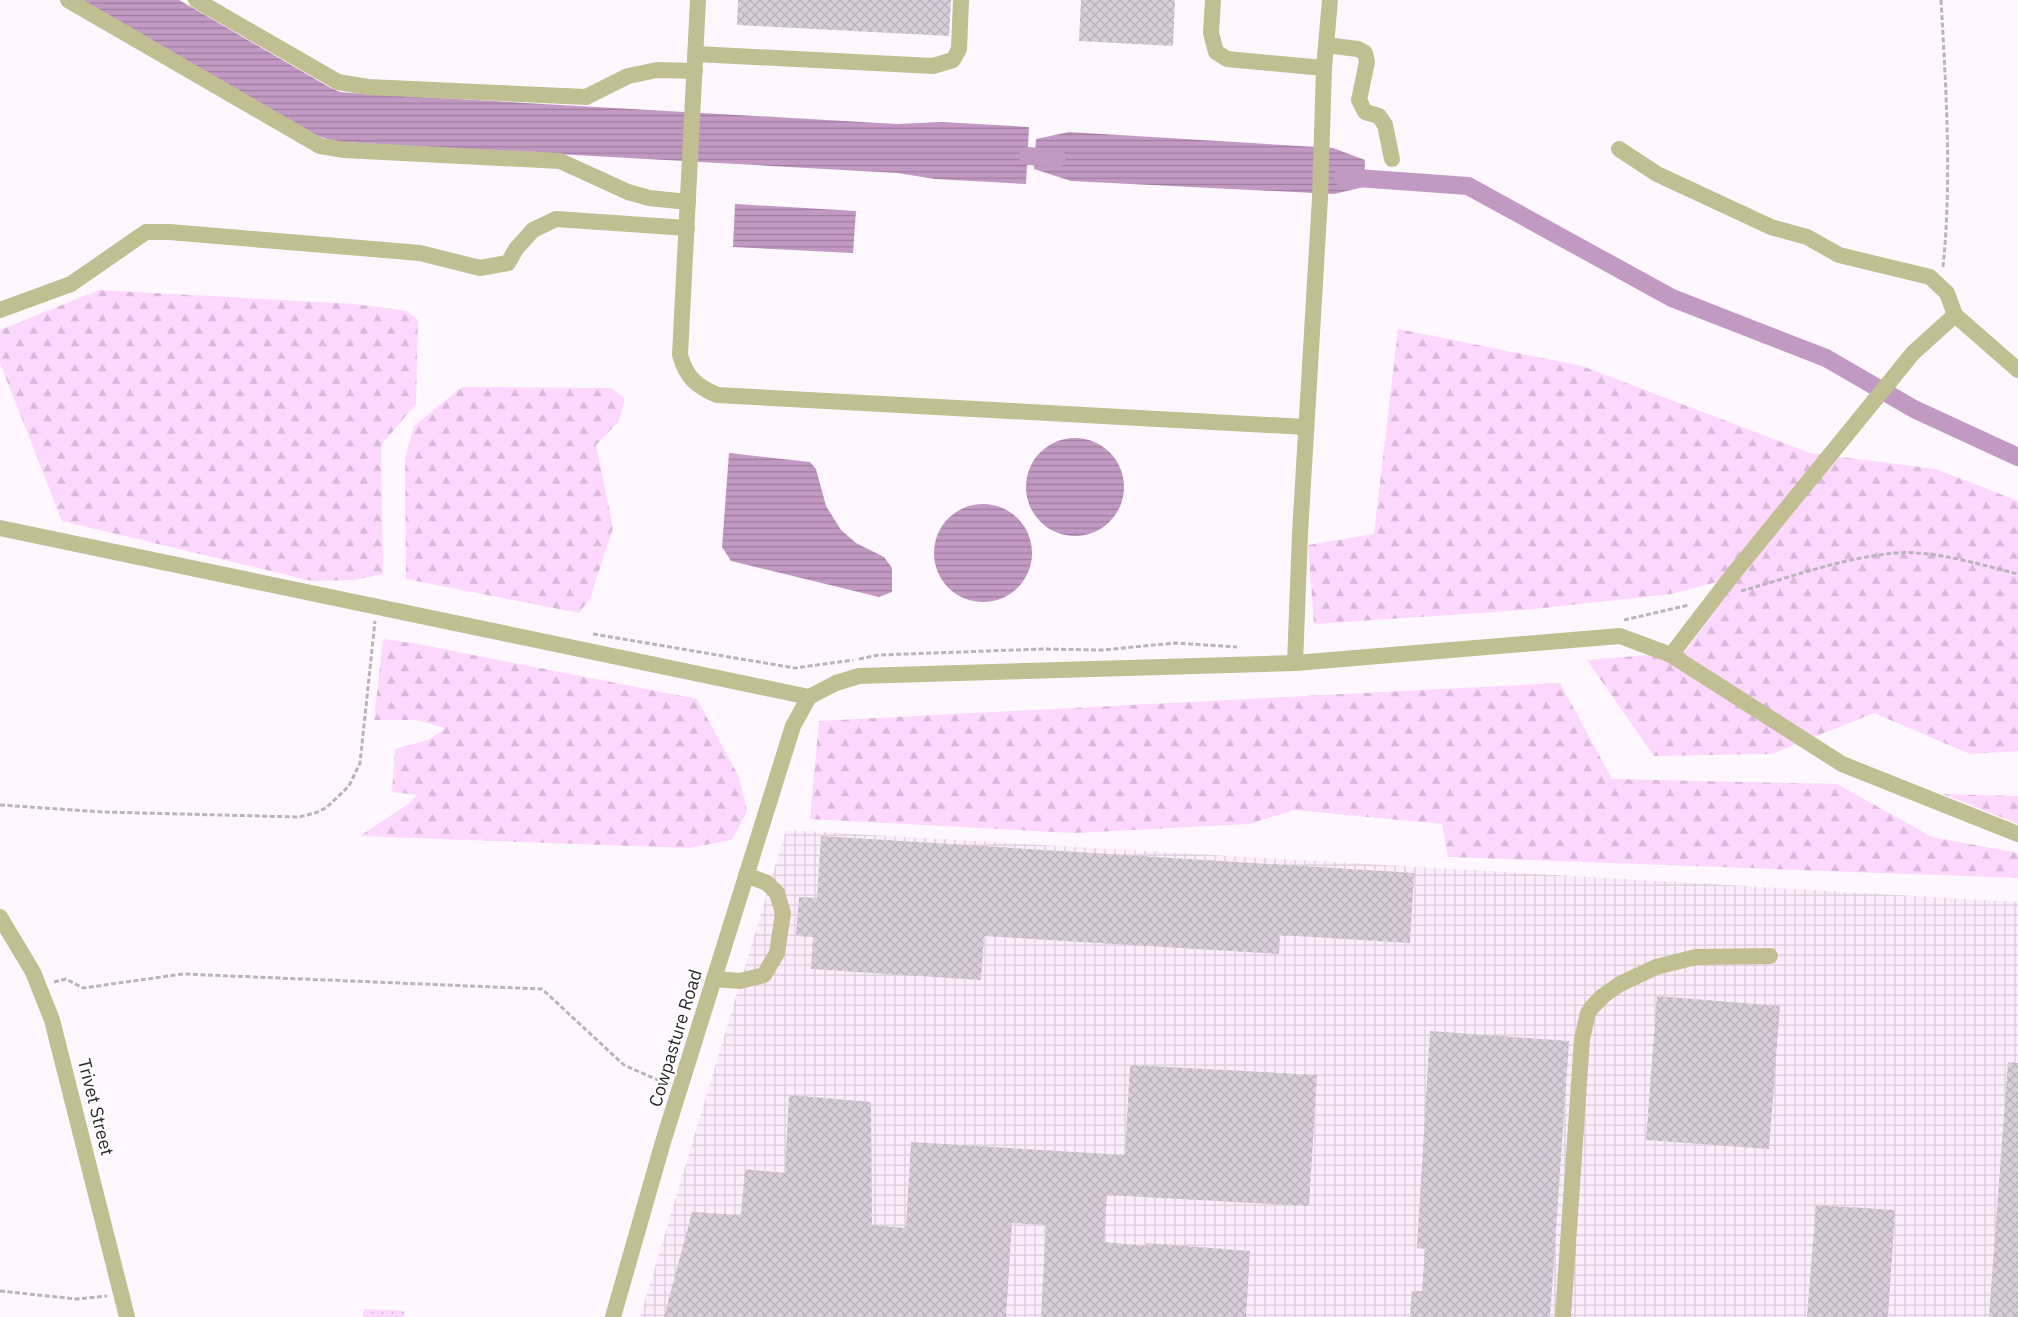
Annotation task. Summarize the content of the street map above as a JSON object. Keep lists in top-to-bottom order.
{
  "streets": {
    "street": ["Cowpasture Road", "Trivet Street"]
  }
}
